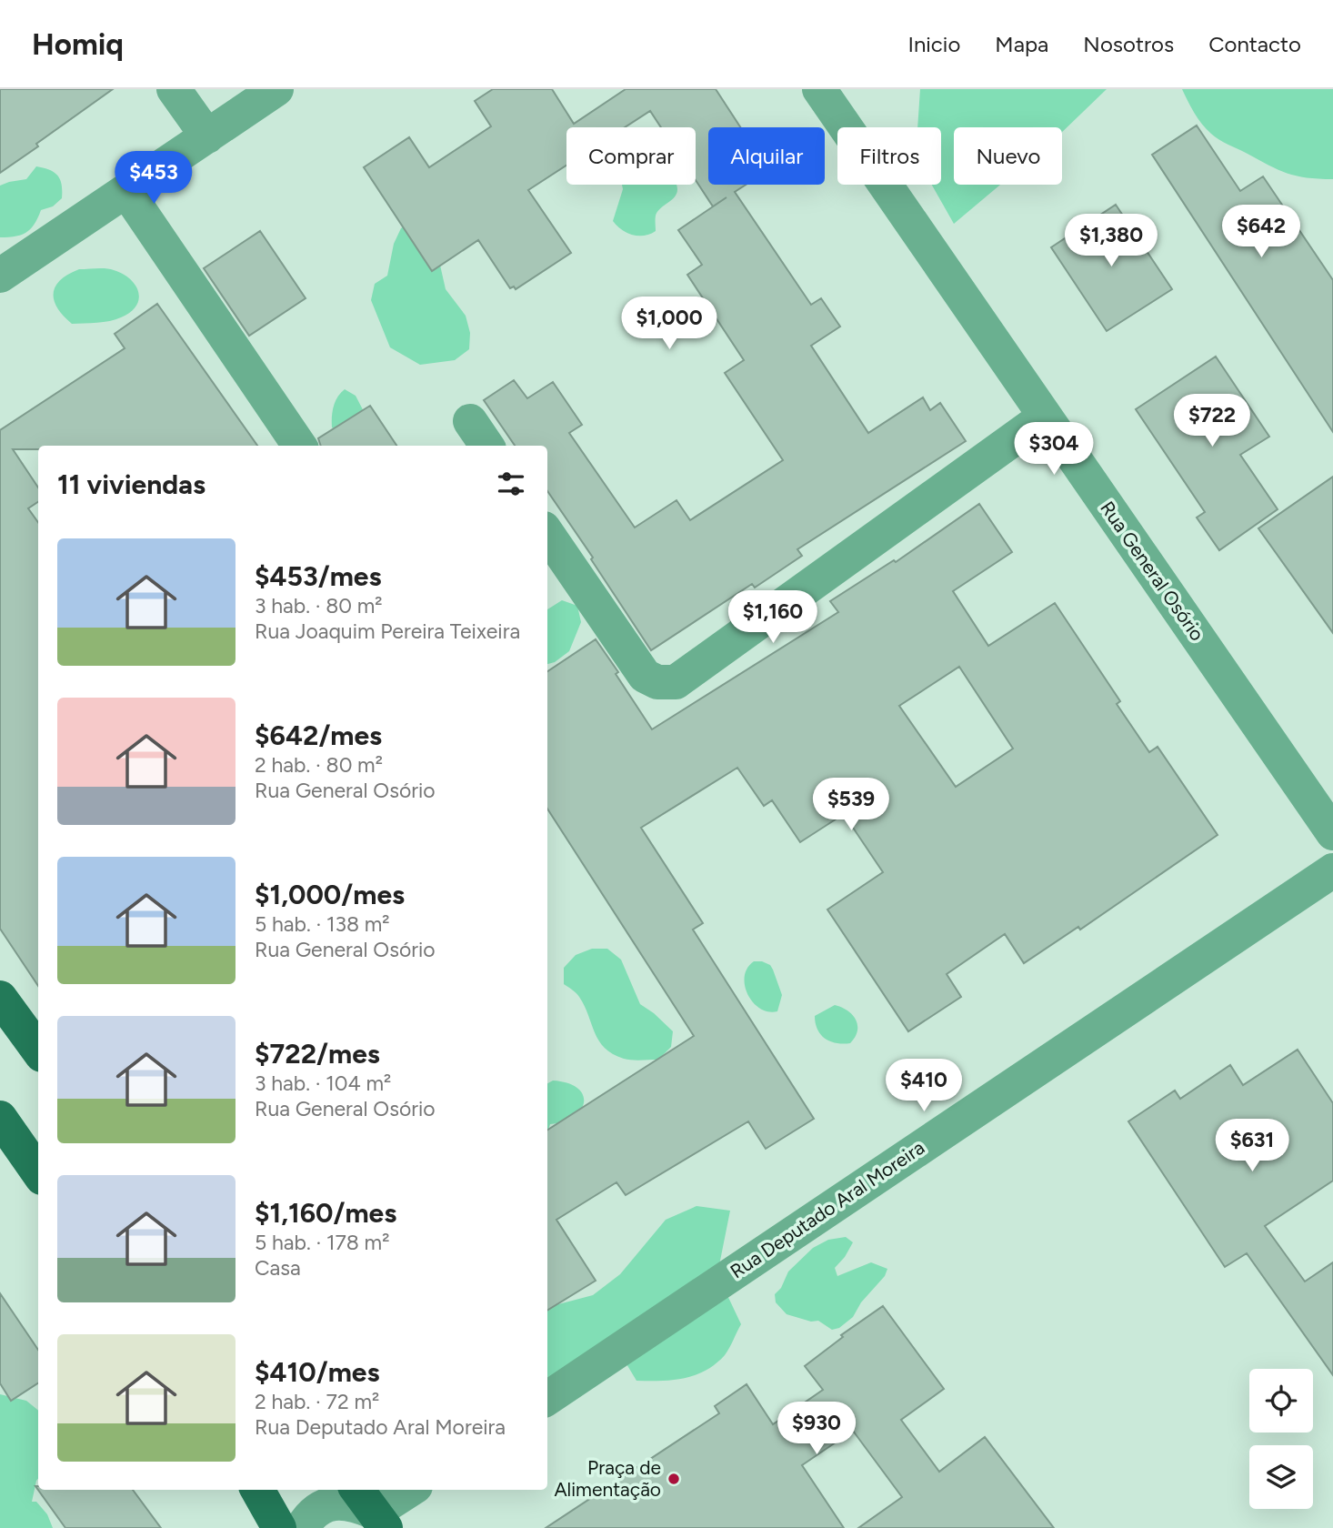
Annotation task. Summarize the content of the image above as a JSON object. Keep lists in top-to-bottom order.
{
  "streets": {
    "street": ["Rua General Osório", "Rua Deputado Aral Moreira"]
  },
  "places": ["Praça de Alimentação"],
  "page": {
    "header": "Homiq",
    "nav": [
      "Inicio",
      "Mapa",
      "Nosotros",
      "Contacto"
    ],
    "chip": [
      "Comprar",
      "Alquilar",
      "Filtros",
      "Nuevo"
    ],
    "price": [
      "$453",
      "$642",
      "$1,380",
      "$1,000",
      "$722",
      "$304",
      "$1,160",
      "$539",
      "$410",
      "$631",
      "$930"
    ],
    "heading": "11 viviendas",
    "list": [
      {
        "name": "$453/mes",
        "note": "3 hab. · 80 m² · Rua Joaquim Pereira Teixeira"
      },
      {
        "name": "$642/mes",
        "note": "2 hab. · 80 m² · Rua General Osório"
      },
      {
        "name": "$1,000/mes",
        "note": "5 hab. · 138 m² · Rua General Osório"
      },
      {
        "name": "$722/mes",
        "note": "3 hab. · 104 m² · Rua General Osório"
      },
      {
        "name": "$1,160/mes",
        "note": "5 hab. · 178 m² · Casa"
      },
      {
        "name": "$410/mes",
        "note": "2 hab. · 72 m² · Rua Deputado Aral Moreira"
      }
    ]
  }
}
